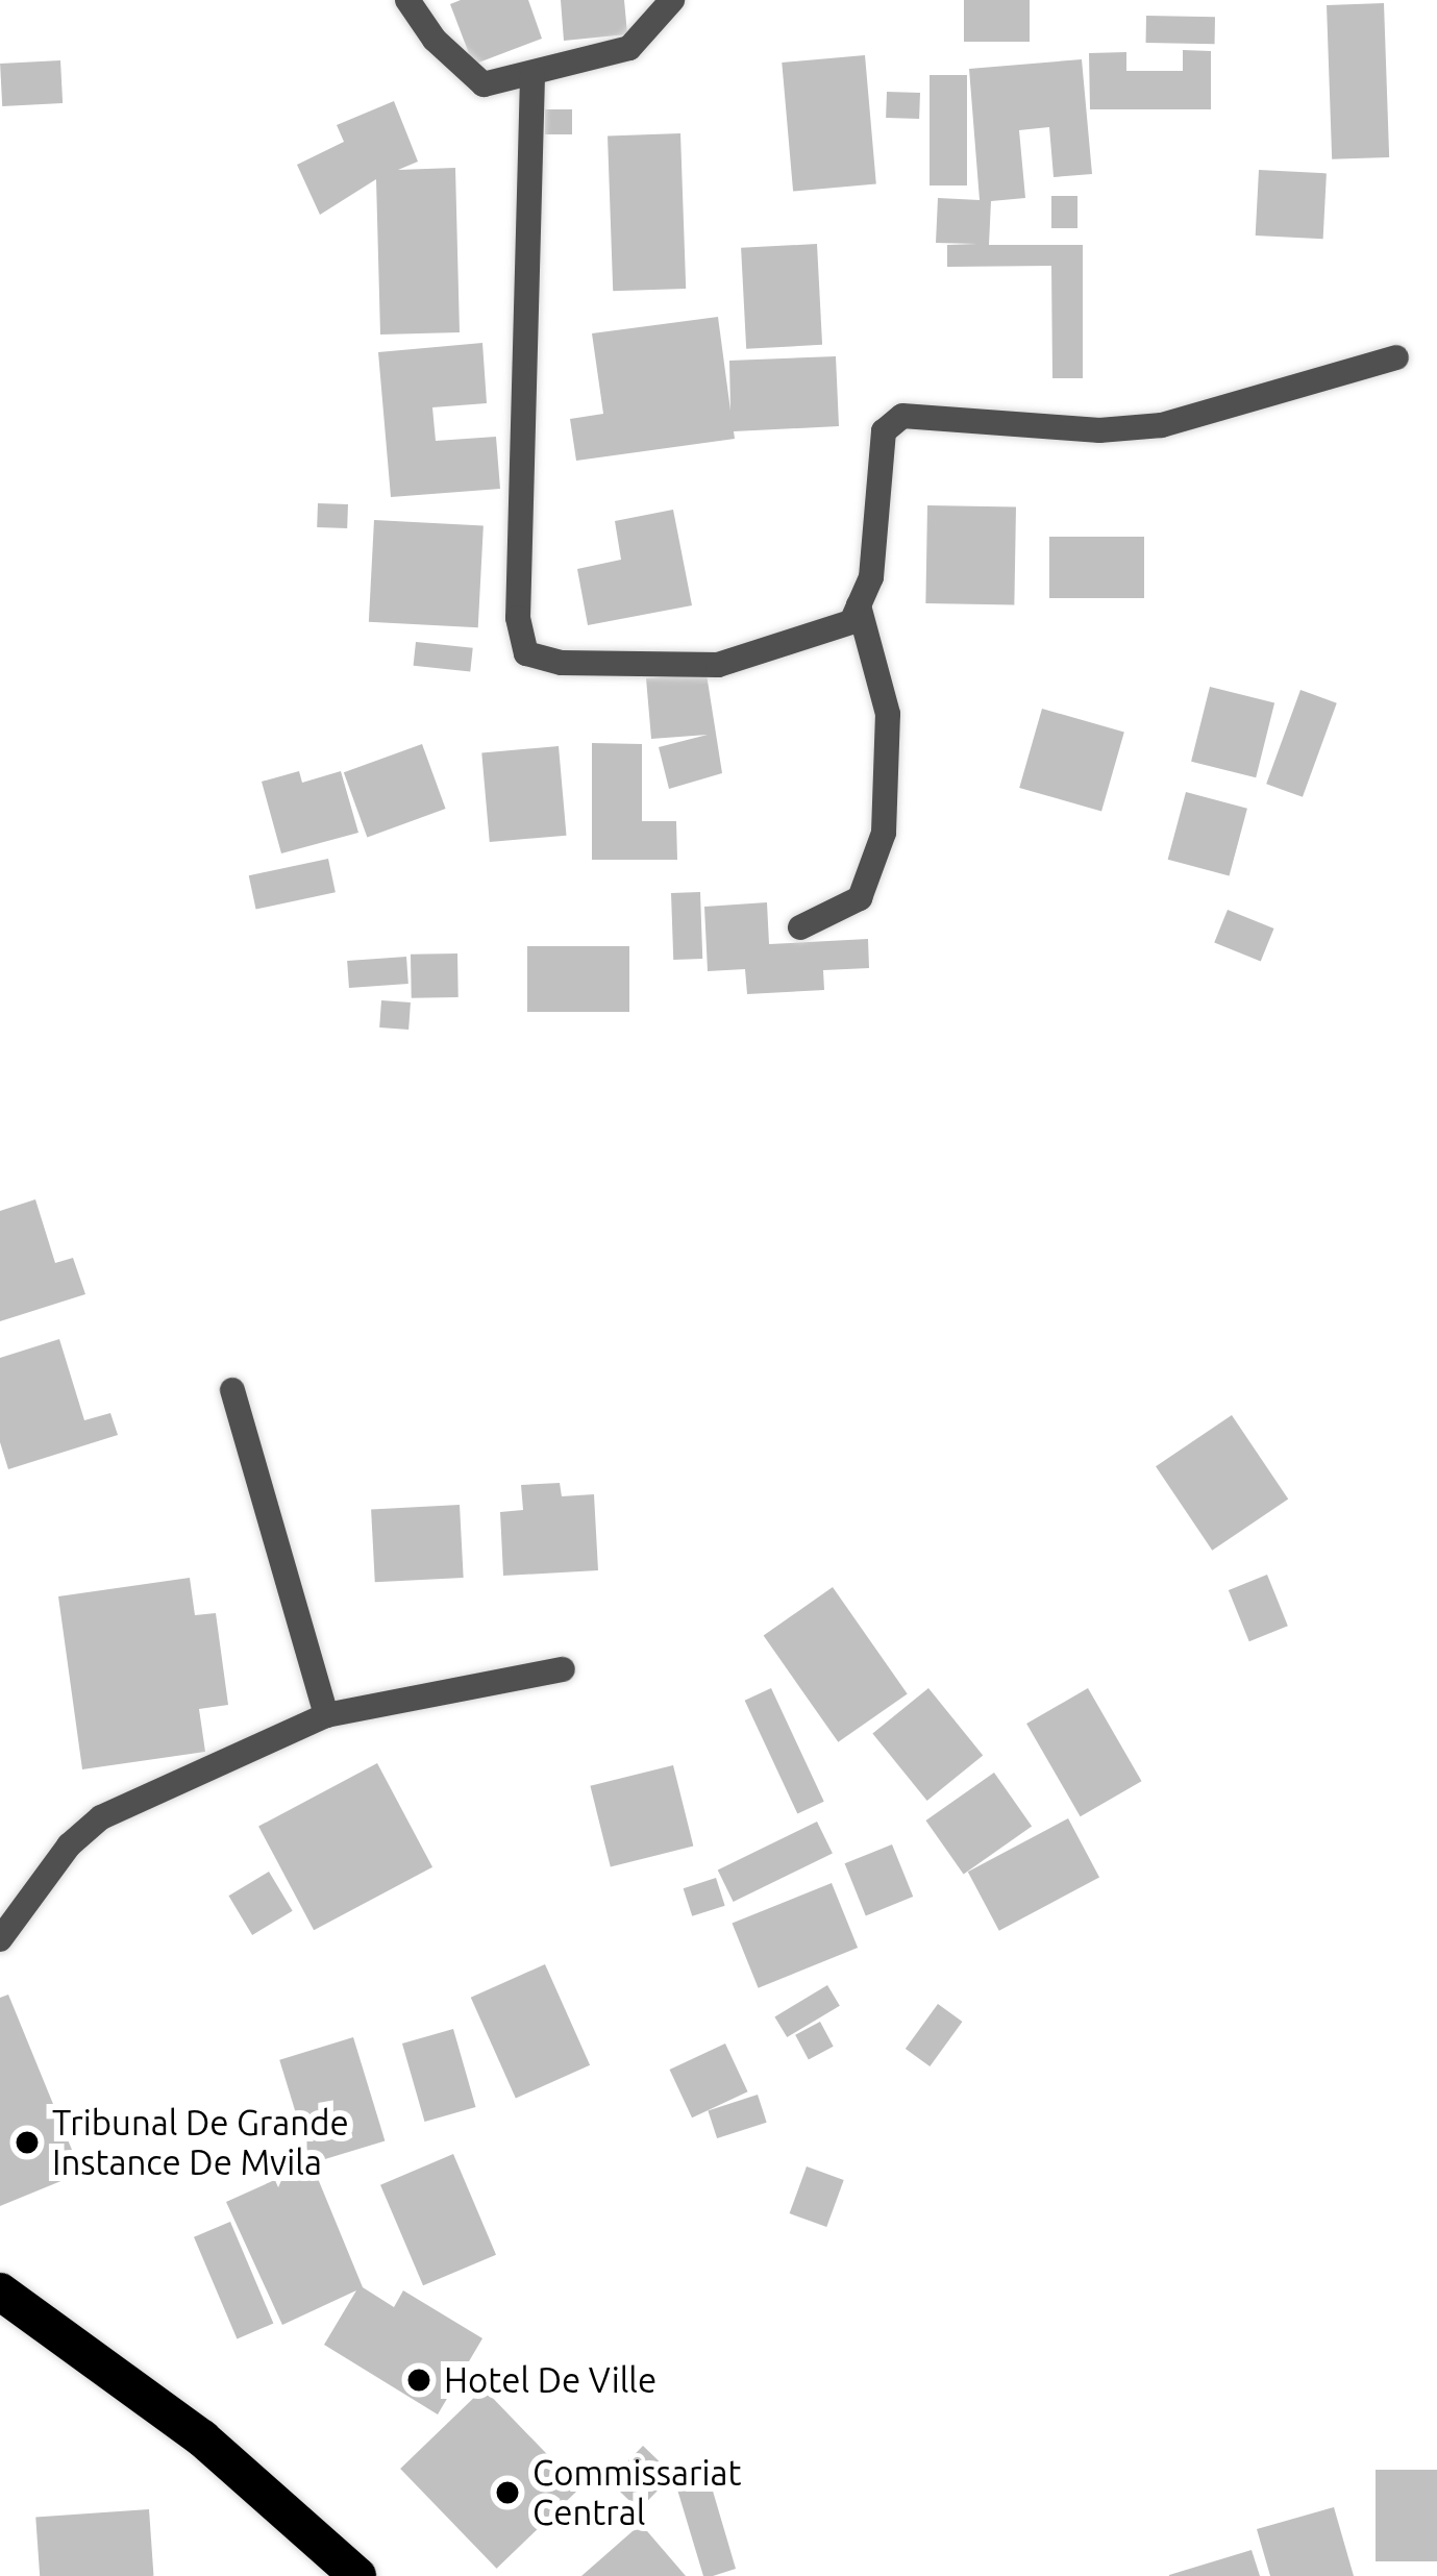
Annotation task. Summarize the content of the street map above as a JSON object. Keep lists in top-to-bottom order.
{
  "places": ["Tribunal De Grande Instance De Mvila", "Hotel De Ville", "Commissariat Central"]
}
